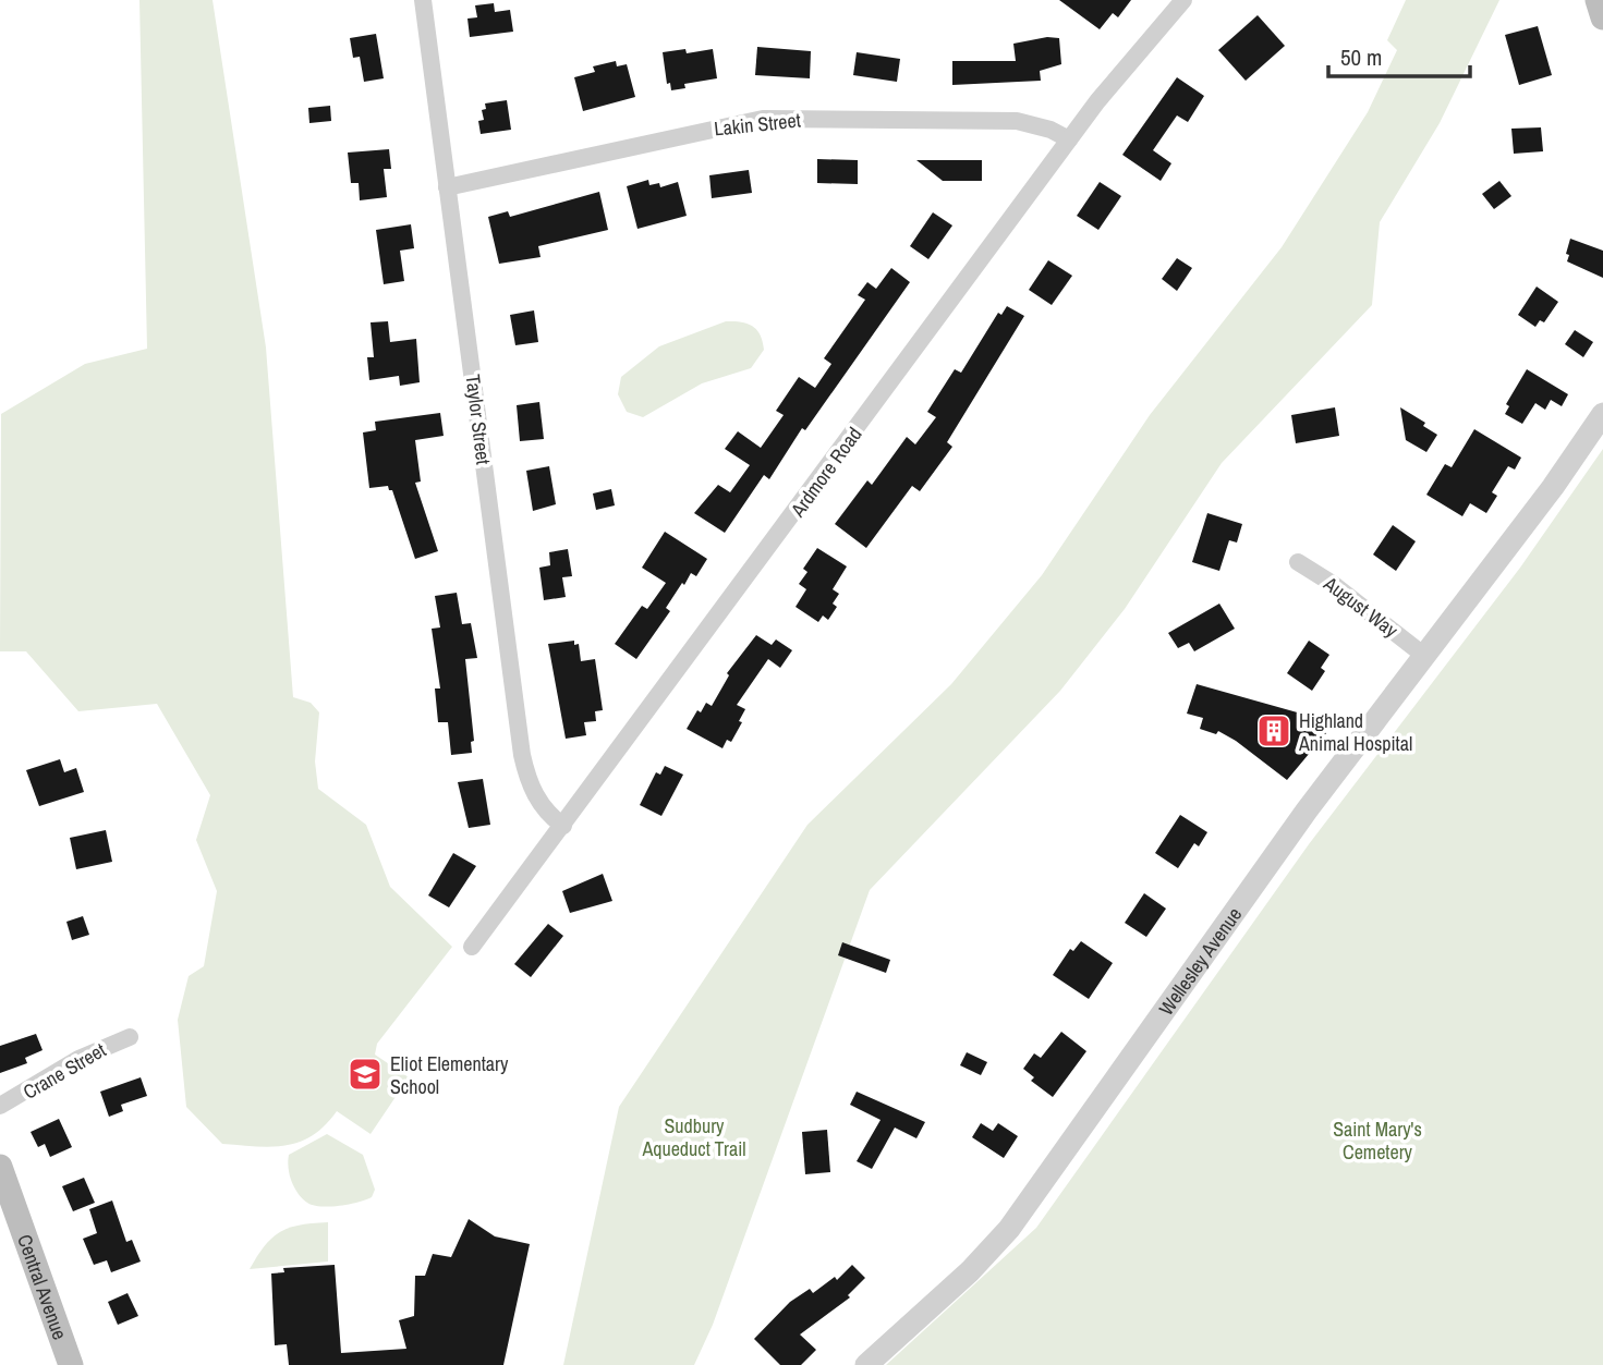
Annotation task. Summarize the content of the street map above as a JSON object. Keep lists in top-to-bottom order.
{
  "streets": {
    "main road": ["Central Avenue"],
    "street": [
      "Lakin Street",
      "Taylor Street",
      "Ardmore Road",
      "August Way",
      "Wellesley Avenue",
      "Crane Street"
    ]
  },
  "crossings": [
    ["Lakin Street", "Taylor Street"],
    ["Lakin Street", "Ardmore Road"],
    ["Taylor Street", "Ardmore Road"],
    ["August Way", "Wellesley Avenue"]
  ],
  "parks": ["Sudbury Aqueduct Trail", "Saint Mary's Cemetery"],
  "places": {
    "building": ["Highland Animal Hospital"],
    "school or university": ["Eliot Elementary School"]
  },
  "scale_bar": "50 m"
}
